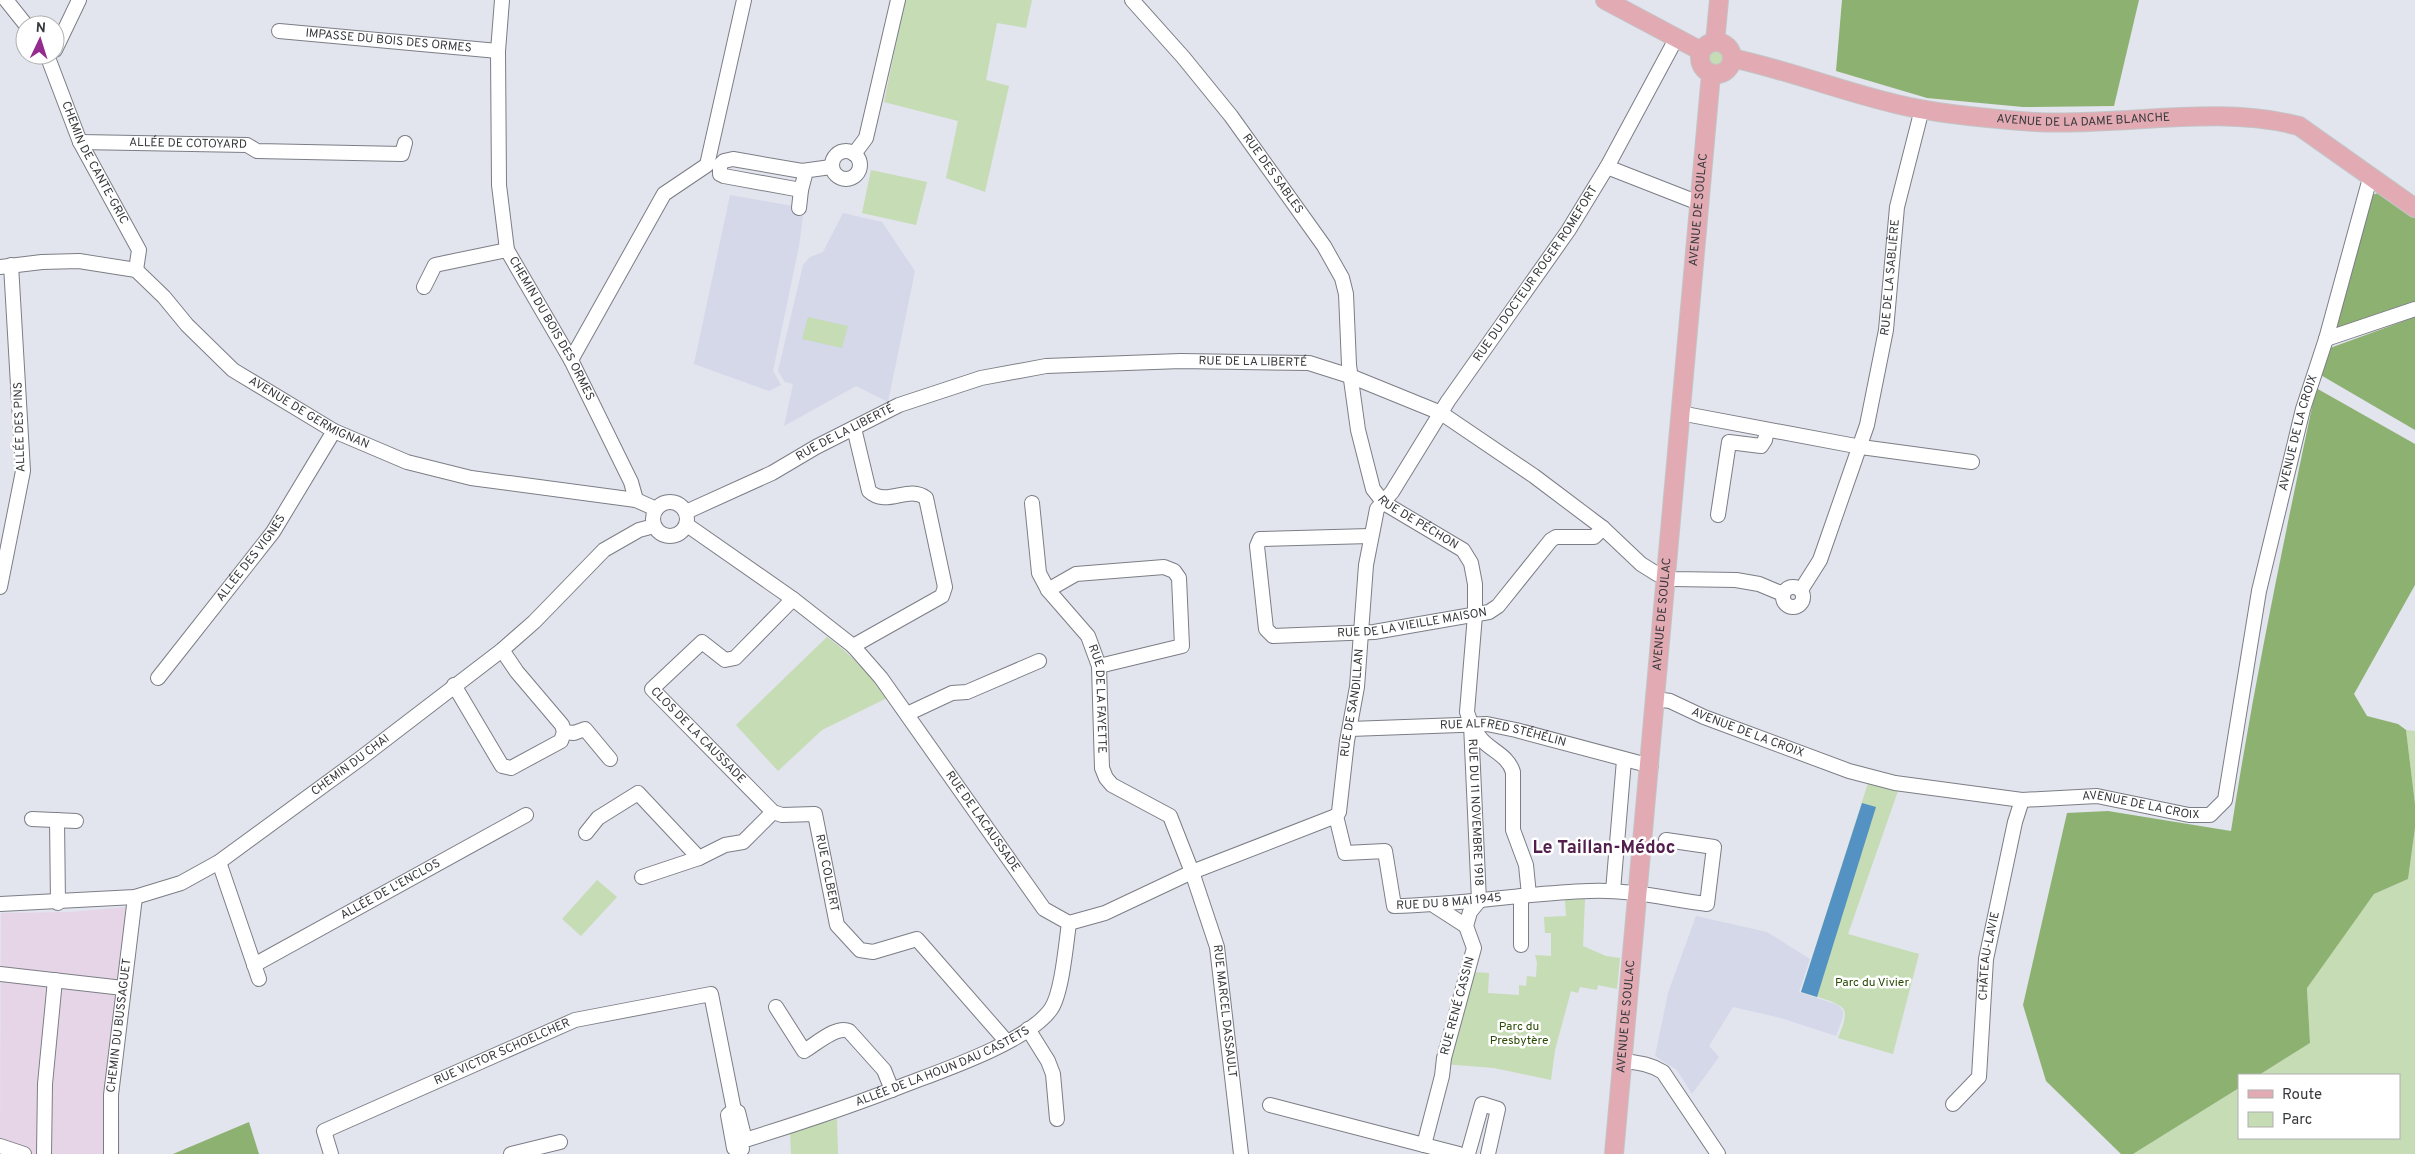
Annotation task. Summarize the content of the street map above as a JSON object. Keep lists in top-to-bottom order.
{
  "streets": {
    "main road": ["AVENUE DE LA DAME BLANCHE", "AVENUE DE SOULAC"],
    "street": [
      "IMPASSE DU BOIS DES ORMES",
      "ALLÉE DE COTOYARD",
      "CHEMIN DE CANTE-GRIC",
      "RUE DES SABLES",
      "RUE DU DOCTEUR ROGER ROMEFORT",
      "RUE DE LA SABLIÈRE",
      "CHEMIN DU BOIS DES ORMES",
      "RUE DE LA LIBERTÉ",
      "AVENUE DE GERMIGNAN",
      "ALLÉE DES PINS",
      "AVENUE DE LA CROIX",
      "RUE DE PÉCHON",
      "ALLÉE DES VIGNES",
      "RUE DE LA VIEILLE MAISON",
      "RUE DE LA FAYETTE",
      "RUE DE SANDILLAN",
      "RUE ALFRED STÉHÉLIN",
      "CLOS DE LA CAUSSADE",
      "CHEMIN DU CHAI",
      "RUE DU 11 NOVEMBRE 1918",
      "RUE DE LACAUSSADE",
      "RUE COLBERT",
      "ALLÉE DE L'ENCLOS",
      "RUE DU 8 MAI 1945",
      "CHÂTEAU-LAVIE",
      "RUE RENÉ CASSIN",
      "RUE MARCEL DASSAULT",
      "CHEMIN DU BUSSAGUET",
      "RUE VICTOR SCHOELCHER",
      "ALLÉE DE LA HOUN DAU CASTETS"
    ]
  },
  "crossings": [
    ["IMPASSE DU BOIS DES ORMES", "CHEMIN DU BOIS DES ORMES"],
    ["AVENUE DE LA DAME BLANCHE", "AVENUE DE SOULAC"],
    ["AVENUE DE LA DAME BLANCHE", "RUE DE LA SABLIÈRE"],
    ["AVENUE DE LA DAME BLANCHE", "AVENUE DE LA CROIX"],
    ["ALLÉE DE COTOYARD", "CHEMIN DE CANTE-GRIC"],
    ["CHEMIN DE CANTE-GRIC", "AVENUE DE GERMIGNAN"],
    ["RUE DES SABLES", "RUE DE LA LIBERTÉ"],
    ["RUE DES SABLES", "RUE DE PÉCHON"],
    ["AVENUE DE SOULAC", "RUE DE LA LIBERTÉ"],
    ["AVENUE DE SOULAC", "AVENUE DE LA CROIX"],
    ["AVENUE DE SOULAC", "RUE ALFRED STÉHÉLIN"],
    ["AVENUE DE SOULAC", "RUE DU 8 MAI 1945"],
    ["RUE DU DOCTEUR ROGER ROMEFORT", "RUE DE LA LIBERTÉ"],
    ["RUE DU DOCTEUR ROGER ROMEFORT", "RUE DE PÉCHON"],
    ["RUE DU DOCTEUR ROGER ROMEFORT", "RUE DE SANDILLAN"],
    ["RUE DE LA SABLIÈRE", "RUE DE LA LIBERTÉ"],
    ["CHEMIN DU BOIS DES ORMES", "AVENUE DE GERMIGNAN"],
    ["RUE DE LA LIBERTÉ", "AVENUE DE GERMIGNAN"],
    ["RUE DE LA LIBERTÉ", "RUE DE PÉCHON"],
    ["RUE DE LA LIBERTÉ", "RUE DE LA VIEILLE MAISON"],
    ["RUE DE LA LIBERTÉ", "CHEMIN DU CHAI"],
    ["RUE DE LA LIBERTÉ", "RUE DE LACAUSSADE"],
    ["AVENUE DE GERMIGNAN", "ALLÉE DES VIGNES"],
    ["AVENUE DE GERMIGNAN", "CHEMIN DU CHAI"],
    ["AVENUE DE GERMIGNAN", "RUE DE LACAUSSADE"],
    ["AVENUE DE LA CROIX", "CHÂTEAU-LAVIE"],
    ["RUE DE PÉCHON", "RUE DE LA VIEILLE MAISON"],
    ["RUE DE PÉCHON", "RUE DE SANDILLAN"],
    ["RUE DE PÉCHON", "RUE ALFRED STÉHÉLIN"],
    ["RUE DE PÉCHON", "RUE DU 11 NOVEMBRE 1918"],
    ["RUE DE LA VIEILLE MAISON", "RUE DE SANDILLAN"],
    ["RUE DE LA FAYETTE", "RUE MARCEL DASSAULT"],
    ["RUE DE SANDILLAN", "RUE ALFRED STÉHÉLIN"],
    ["RUE DE SANDILLAN", "RUE DU 8 MAI 1945"],
    ["RUE ALFRED STÉHÉLIN", "RUE DU 11 NOVEMBRE 1918"],
    ["CLOS DE LA CAUSSADE", "RUE DE LACAUSSADE"],
    ["CLOS DE LA CAUSSADE", "RUE COLBERT"],
    ["CHEMIN DU CHAI", "RUE DE LACAUSSADE"],
    ["CHEMIN DU CHAI", "CHEMIN DU BUSSAGUET"],
    ["RUE DU 11 NOVEMBRE 1918", "RUE DU 8 MAI 1945"],
    ["RUE DE LACAUSSADE", "ALLÉE DE LA HOUN DAU CASTETS"],
    ["RUE COLBERT", "ALLÉE DE LA HOUN DAU CASTETS"],
    ["RUE VICTOR SCHOELCHER", "ALLÉE DE LA HOUN DAU CASTETS"]
  ],
  "districts": ["Le Taillan-Médoc"],
  "parks": ["Parc du Vivier", "Parc du Presbytère"],
  "legend": ["Route", "Parc"],
  "north": "top"
}
